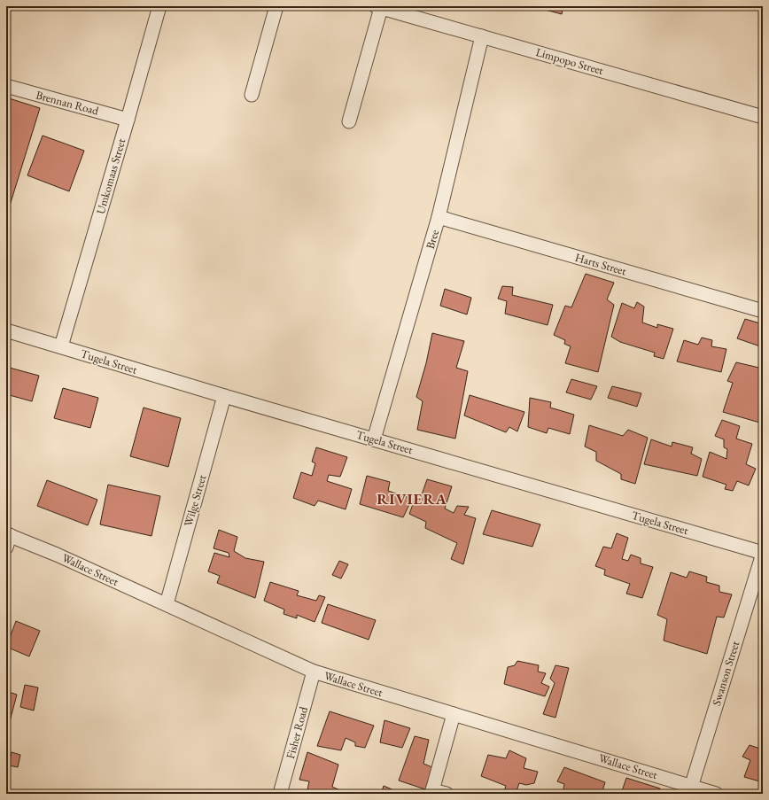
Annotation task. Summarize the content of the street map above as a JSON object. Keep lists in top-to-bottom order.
{
  "streets": {
    "street": [
      "Limpopo Street",
      "Brennan Road",
      "Umkomaas Street",
      "Bree",
      "Harts Street",
      "Tugela Street",
      "Wilge Street",
      "Wallace Street",
      "Swanson Street",
      "Fisher Road"
    ]
  },
  "crossings": [
    ["Limpopo Street", "Bree"],
    ["Brennan Road", "Umkomaas Street"],
    ["Umkomaas Street", "Tugela Street"],
    ["Bree", "Harts Street"],
    ["Bree", "Tugela Street"],
    ["Tugela Street", "Wilge Street"],
    ["Tugela Street", "Swanson Street"],
    ["Wilge Street", "Wallace Street"],
    ["Wallace Street", "Swanson Street"],
    ["Wallace Street", "Fisher Road"]
  ],
  "districts": ["RIVIERA"]
}
